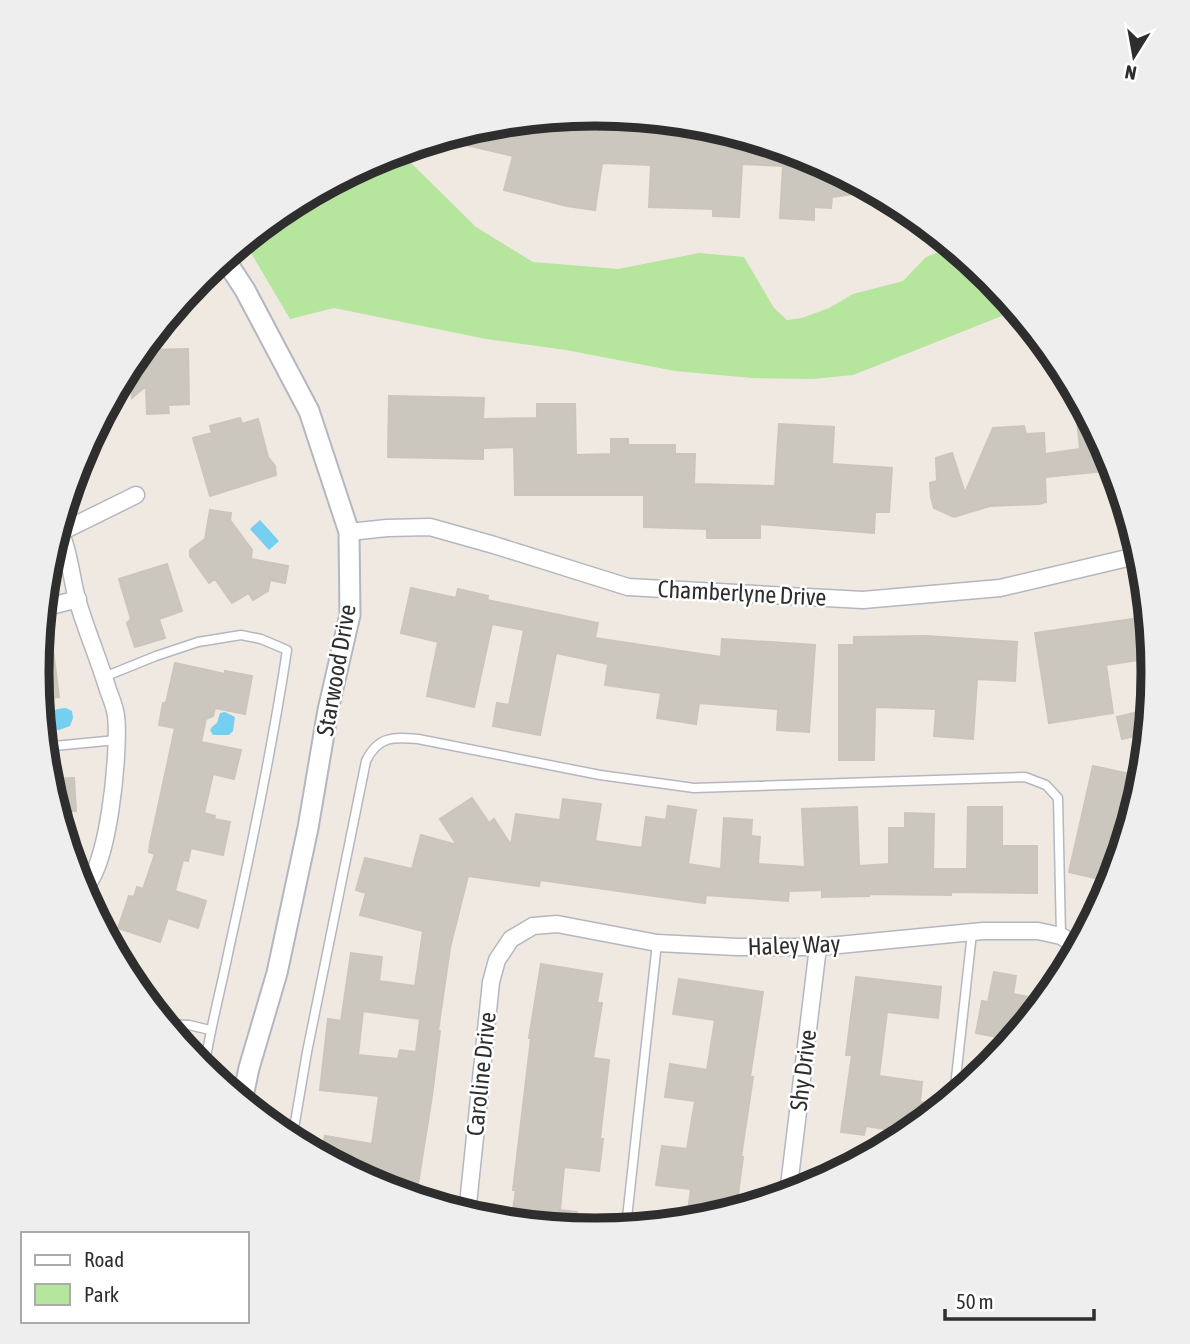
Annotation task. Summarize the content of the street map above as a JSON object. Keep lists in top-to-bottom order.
{
  "streets": {
    "street": [
      "Chamberlyne Drive",
      "Starwood Drive",
      "Haley Way",
      "Shy Drive",
      "Caroline Drive"
    ]
  },
  "crossings": [
    ["Chamberlyne Drive", "Starwood Drive"],
    ["Haley Way", "Shy Drive"],
    ["Haley Way", "Caroline Drive"]
  ],
  "legend": ["Road", "Park"],
  "scale_bar": "50 m",
  "north": "bottom"
}
